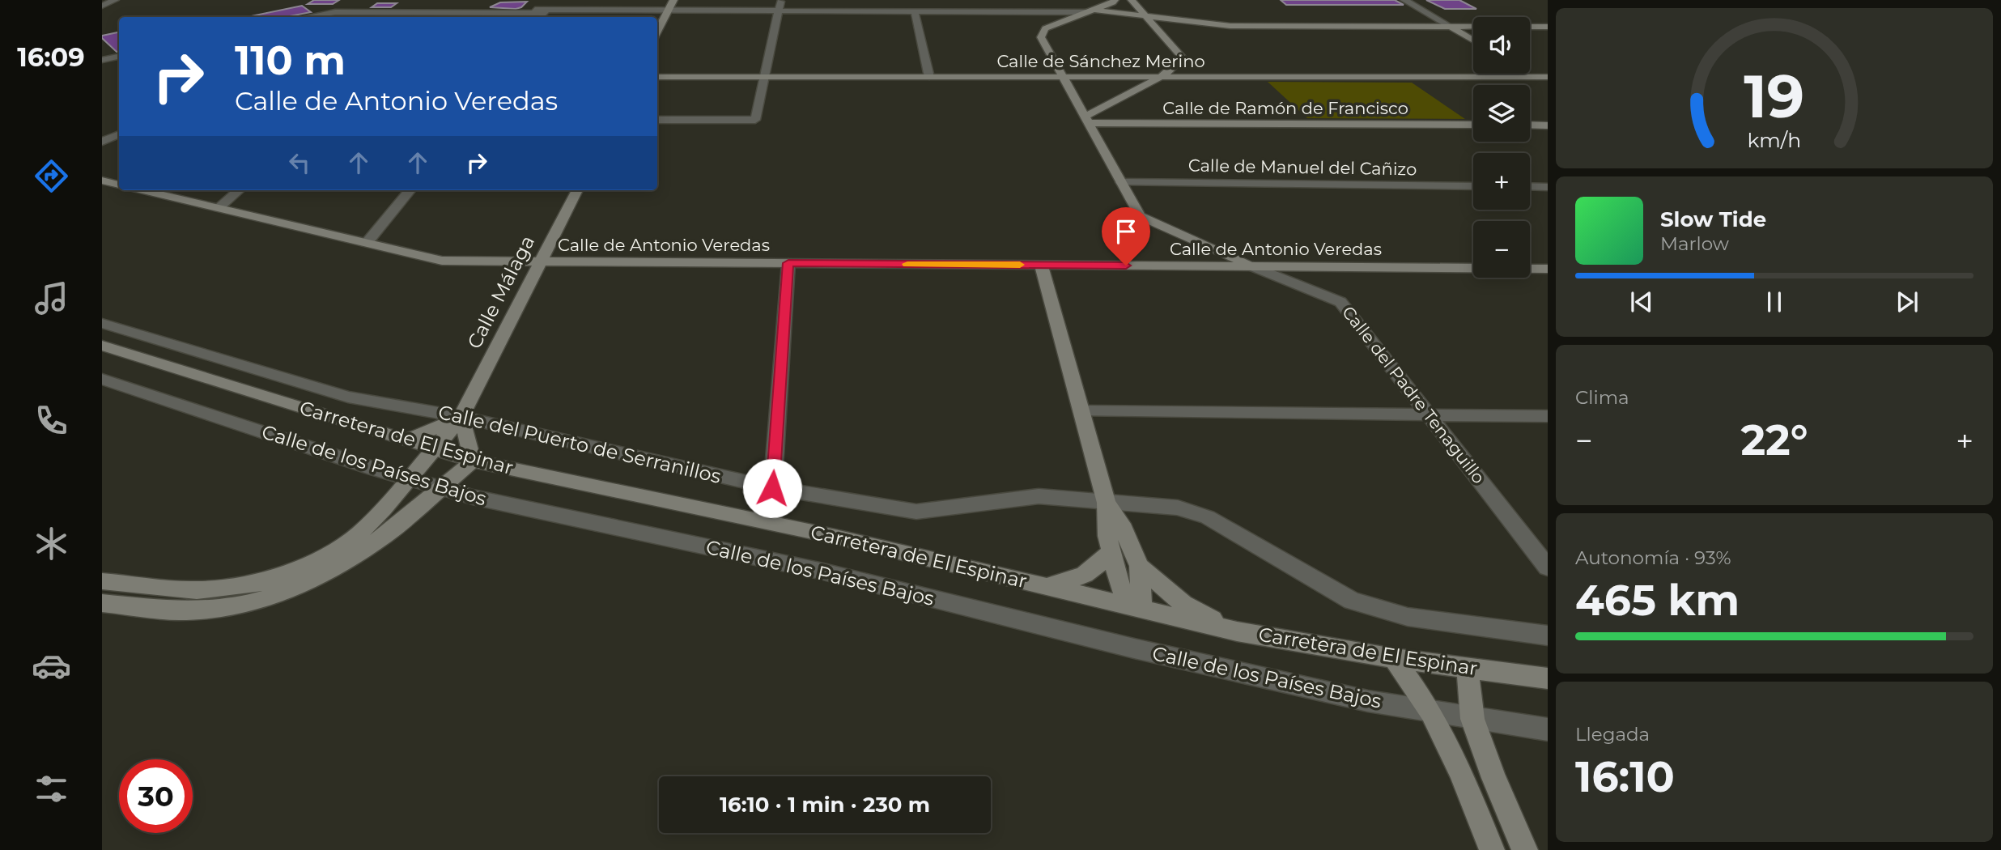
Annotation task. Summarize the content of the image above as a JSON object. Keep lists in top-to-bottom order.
{
  "streets": {
    "street": [
      "Calle de Sánchez Merino",
      "Calle de Ramón de Francisco",
      "Calle de Manuel del Cañizo",
      "Calle de Antonio Veredas",
      "Calle Málaga",
      "Calle del Padre Tenaguillo",
      "Carretera de El Espinar",
      "Calle del Puerto de Serranillos",
      "Calle de los Países Bajos"
    ]
  },
  "crossings": [
    ["Calle de Sánchez Merino", "Calle del Padre Tenaguillo"],
    ["Calle de Ramón de Francisco", "Calle del Padre Tenaguillo"],
    ["Calle de Manuel del Cañizo", "Calle del Padre Tenaguillo"],
    ["Calle de Antonio Veredas", "Calle Málaga"],
    ["Calle de Antonio Veredas", "Calle del Padre Tenaguillo"],
    ["Calle Málaga", "Carretera de El Espinar"],
    ["Calle Málaga", "Calle del Puerto de Serranillos"],
    ["Calle Málaga", "Calle de los Países Bajos"]
  ],
  "page": {
    "tabs": "16:09",
    "map_buttons": ["+", "−"],
    "turn": ["110 m", "Calle de Antonio Veredas"],
    "song": ["Slow Tide", "Marlow"],
    "tile": [
      "Clima",
      ["Autonomía · 93%", "465 km"],
      ["Llegada", "16:10"]
    ],
    "heat": ["−", "22°", "+"],
    "limit": "30",
    "trip": "16:10 · 1 min · 230 m",
    "gauge": ["19", "km/h"]
  }
}
